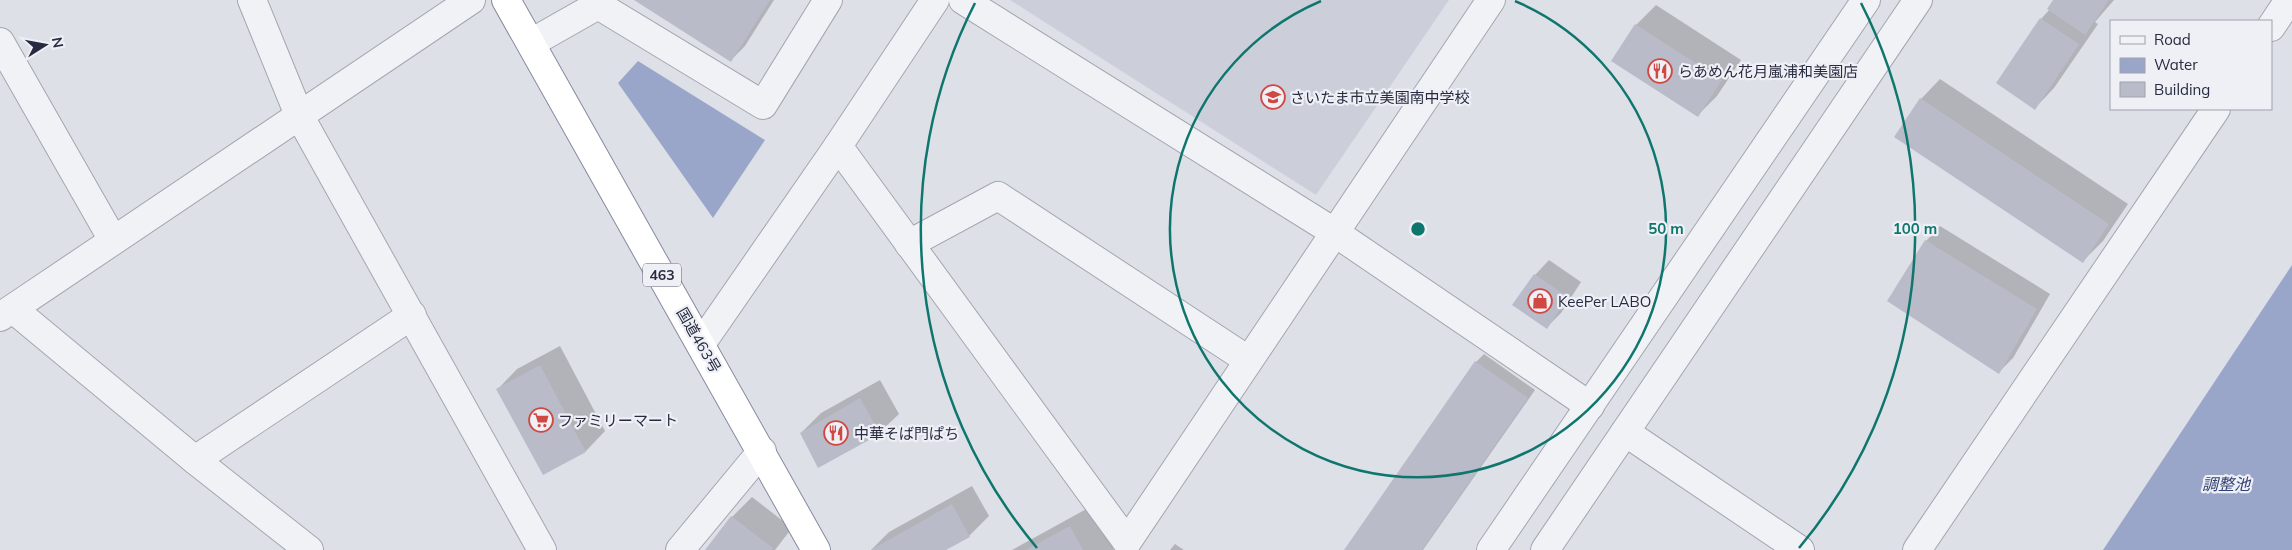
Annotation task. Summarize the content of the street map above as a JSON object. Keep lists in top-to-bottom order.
{
  "streets": {
    "highway": ["463", "国道463号"]
  },
  "water": ["調整池"],
  "places": {
    "restaurant": ["らあめん花月嵐浦和美園店", "中華そば門ぱち"],
    "school or university": ["さいたま市立美園南中学校"],
    "shop": ["KeePer LABO"],
    "supermarket": ["ファミリーマート"]
  },
  "legend": ["Road", "Water", "Building"],
  "north": "right",
  "rings": ["50 m", "100 m"]
}
